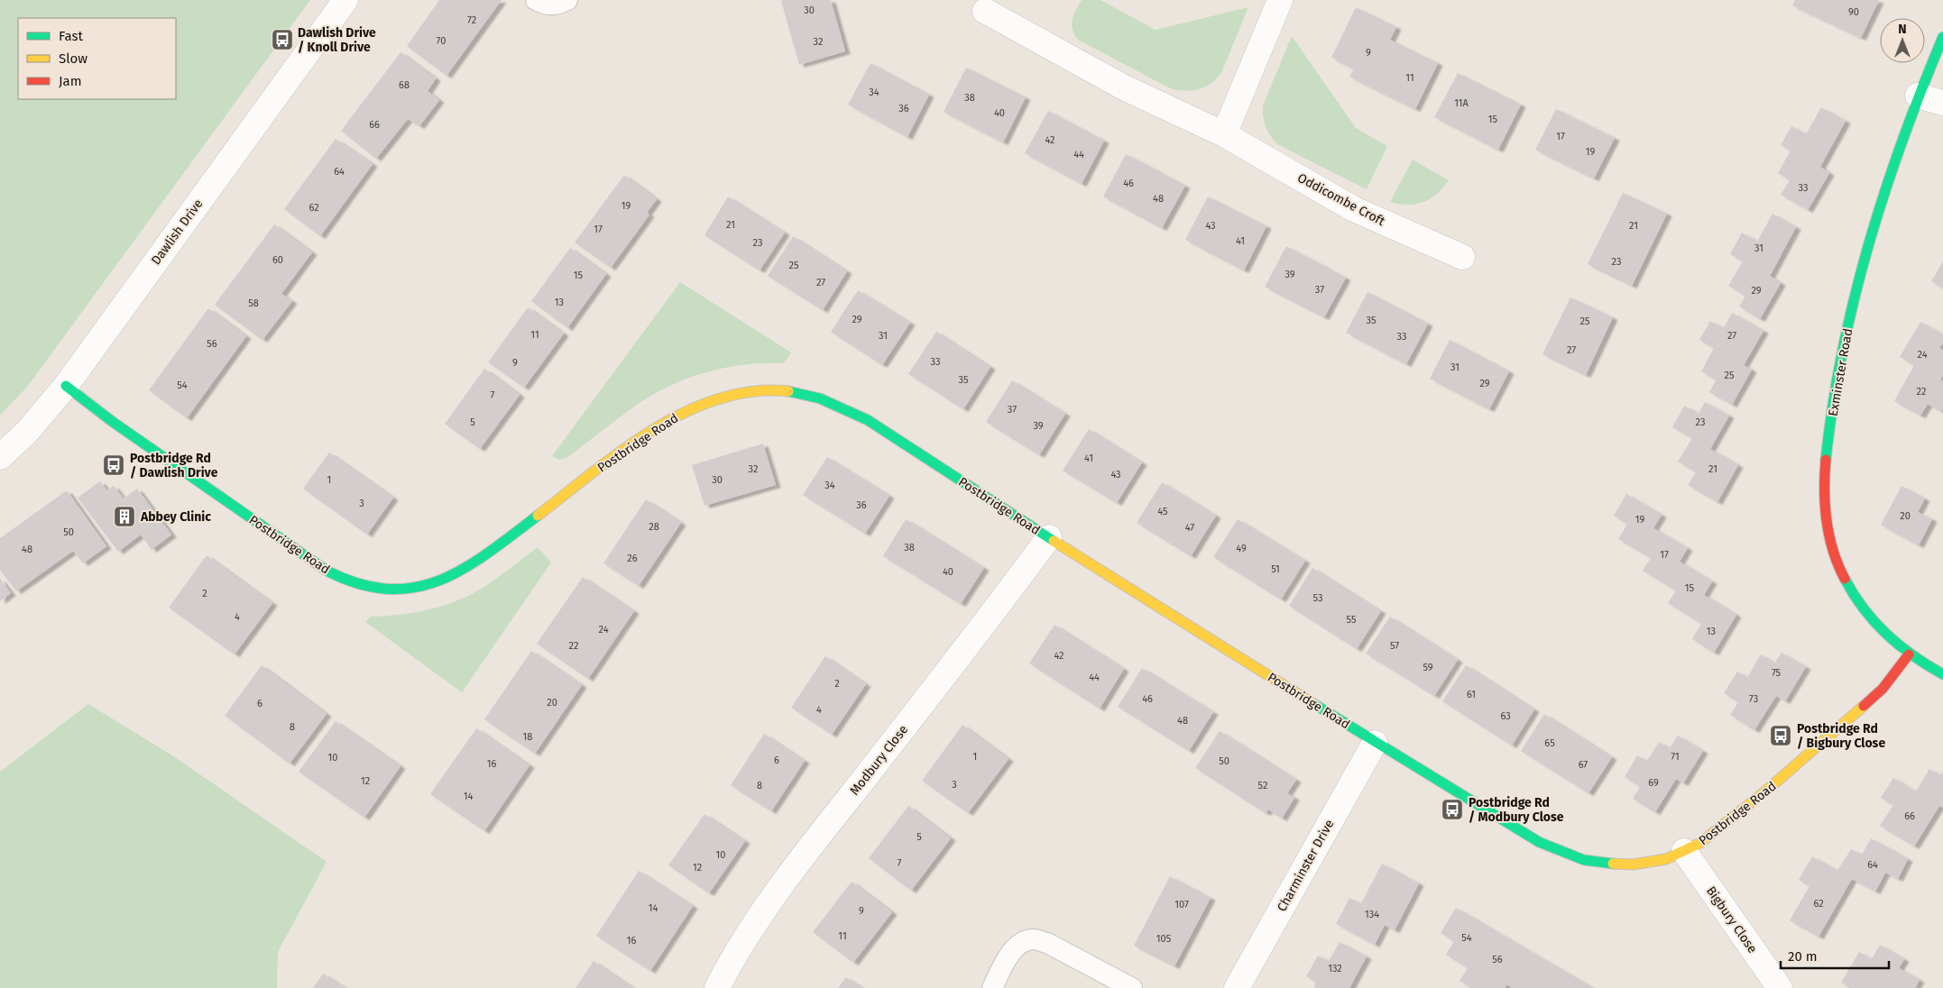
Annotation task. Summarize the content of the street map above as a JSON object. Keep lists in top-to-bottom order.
{
  "streets": {
    "street": [
      "Oddicombe Croft",
      "Dawlish Drive",
      "Exminster Road",
      "Postbridge Road",
      "Modbury Close",
      "Charminster Drive",
      "Bigbury Close"
    ]
  },
  "crossings": [
    ["Dawlish Drive", "Postbridge Road"],
    ["Exminster Road", "Postbridge Road"],
    ["Postbridge Road", "Modbury Close"],
    ["Postbridge Road", "Charminster Drive"],
    ["Postbridge Road", "Bigbury Close"]
  ],
  "places": {
    "bus stop": [
      "Dawlish Drive / Knoll Drive",
      "Postbridge Rd / Dawlish Drive",
      "Postbridge Rd / Bigbury Close",
      "Postbridge Rd / Modbury Close"
    ],
    "building": ["Abbey Clinic"]
  },
  "house_numbers": [
    "30",
    "90",
    "72",
    "70",
    "32",
    "9",
    "11",
    "68",
    "34",
    "38",
    "11A",
    "36",
    "40",
    "15",
    "66",
    "17",
    "42",
    "19",
    "44",
    "64",
    "46",
    "33",
    "48",
    "19",
    "62",
    "21",
    "43",
    "21",
    "17",
    "41",
    "23",
    "31",
    "60",
    "23",
    "25",
    "39",
    "15",
    "27",
    "37",
    "29",
    "13",
    "58",
    "29",
    "35",
    "25",
    "11",
    "31",
    "27",
    "33",
    "56",
    "27",
    "24",
    "33",
    "9",
    "31",
    "25",
    "35",
    "29",
    "54",
    "22",
    "7",
    "37",
    "5",
    "23",
    "39",
    "41",
    "32",
    "21",
    "43",
    "1",
    "30",
    "34",
    "3",
    "36",
    "45",
    "20",
    "19",
    "28",
    "47",
    "50",
    "38",
    "49",
    "48",
    "17",
    "26",
    "51",
    "40",
    "15",
    "2",
    "53",
    "4",
    "55",
    "24",
    "13",
    "22",
    "57",
    "42",
    "59",
    "75",
    "44",
    "2",
    "61",
    "46",
    "73",
    "20",
    "6",
    "4",
    "63",
    "48",
    "8",
    "18",
    "65",
    "1",
    "71",
    "10",
    "6",
    "50",
    "16",
    "67",
    "12",
    "69",
    "3",
    "8",
    "52",
    "14",
    "66",
    "5",
    "10",
    "7",
    "64",
    "12",
    "62",
    "107",
    "14",
    "9",
    "134",
    "11",
    "54",
    "105",
    "16",
    "56",
    "132"
  ],
  "legend": ["Fast", "Slow", "Jam"],
  "scale_bar": "20 m",
  "north": "top"
}
